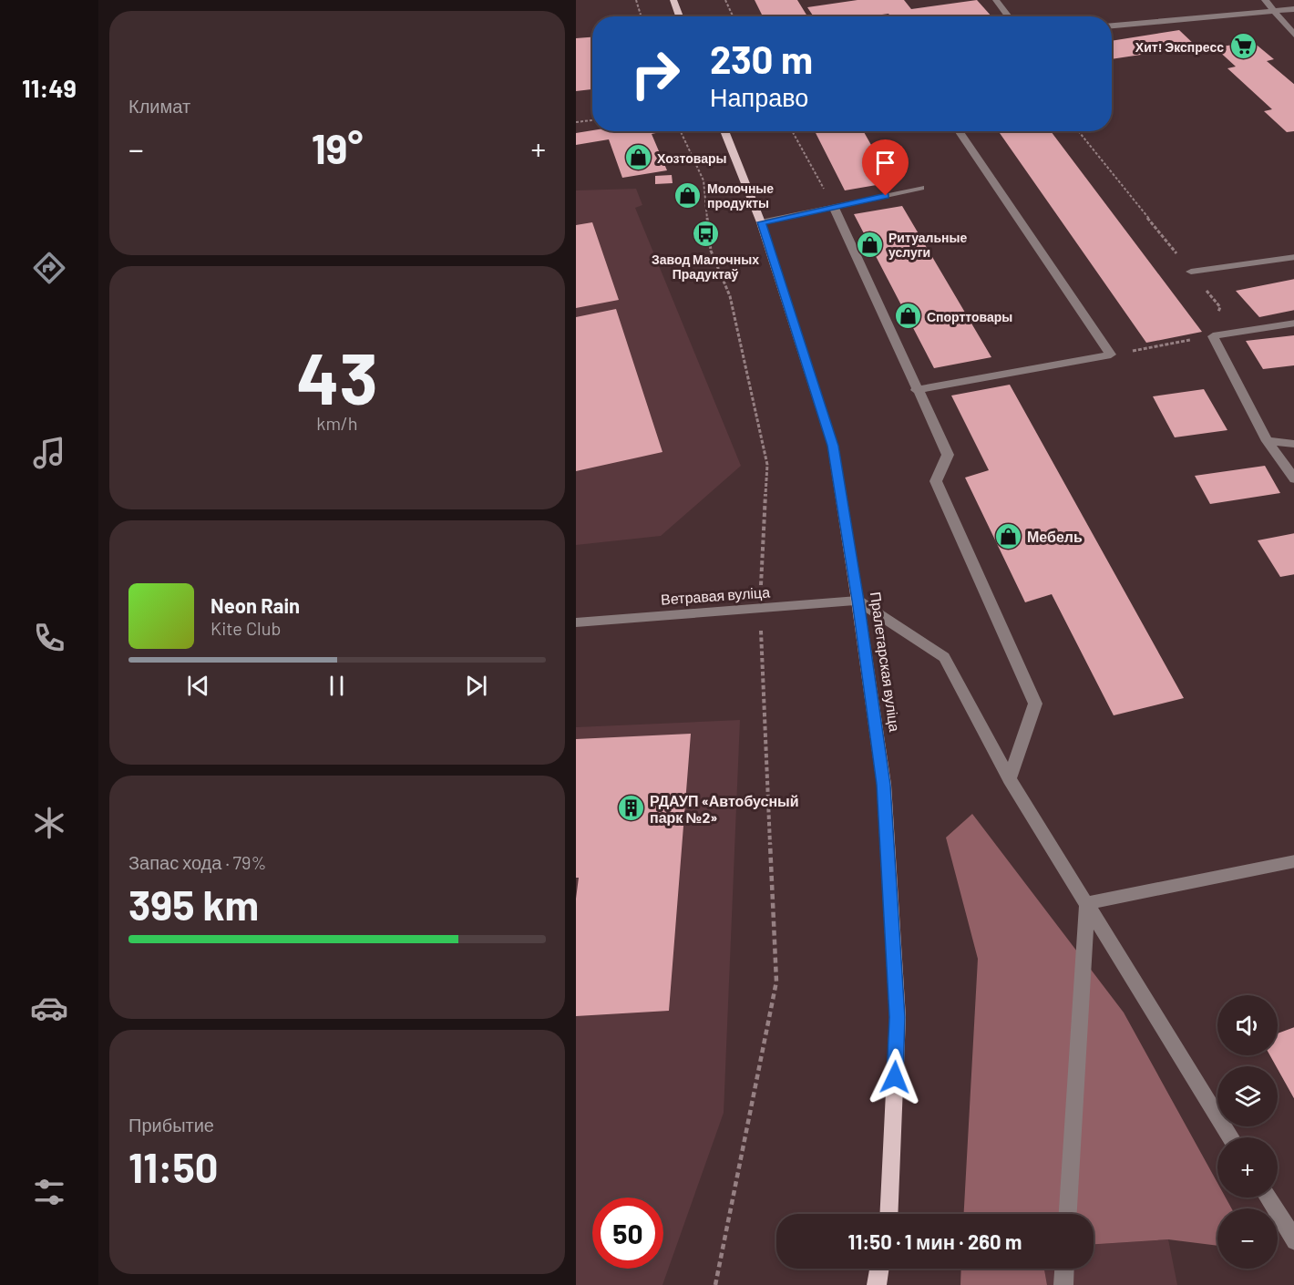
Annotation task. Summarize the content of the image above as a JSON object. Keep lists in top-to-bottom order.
{
  "streets": {
    "main road": ["Пралетарская вуліца"],
    "street": ["Ветравая вуліца"]
  },
  "crossings": [
    ["Ветравая вуліца", "Пралетарская вуліца"]
  ],
  "places": {
    "supermarket": ["Хит! Экспресс"],
    "shop": [
      "Хозтовары",
      "Молочные продукты",
      "Ритуальные услуги",
      "Спорттовары",
      "Мебель"
    ],
    "bus stop": ["Завод Малочных Прадуктаў"],
    "building": ["РДАУП «Автобусный парк №2»"]
  },
  "page": {
    "tabs": "11:49",
    "tile": [
      "Климат",
      ["43", "km/h"],
      ["Запас хода · 79%", "395 km"],
      ["Прибытие", "11:50"]
    ],
    "turn": ["230 m", "Направо"],
    "heat": ["−", "19°", "+"],
    "song": ["Neon Rain", "Kite Club"],
    "map_buttons": ["+", "−"],
    "limit": "50",
    "trip": "11:50 · 1 мин · 260 m"
  }
}
